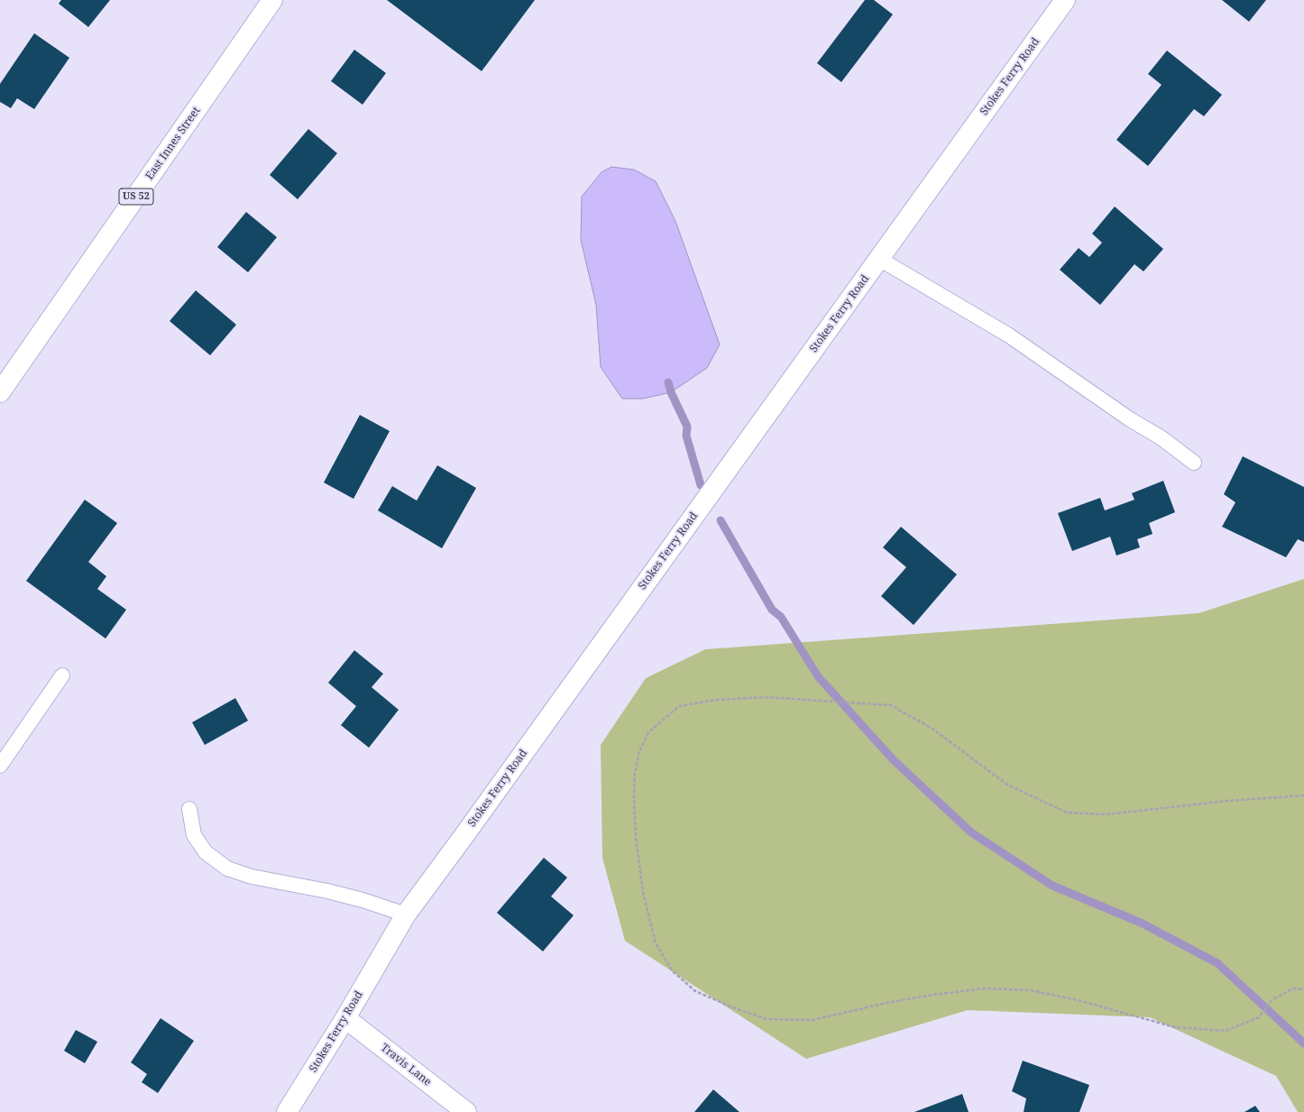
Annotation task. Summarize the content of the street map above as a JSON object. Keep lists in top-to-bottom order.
{
  "streets": {
    "street": [
      "Stokes Ferry Road",
      "East Innes Street",
      "US 52",
      "Travis Lane"
    ]
  },
  "crossings": [
    ["Stokes Ferry Road", "Travis Lane"]
  ]
}
